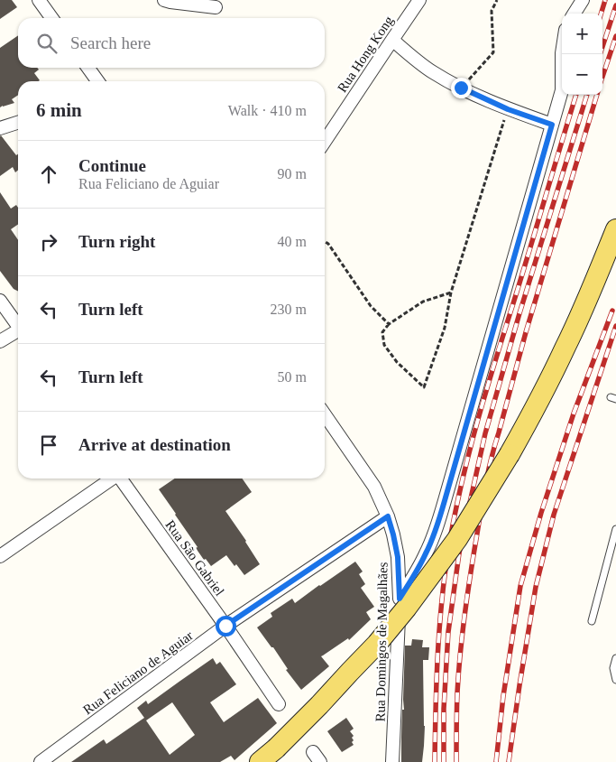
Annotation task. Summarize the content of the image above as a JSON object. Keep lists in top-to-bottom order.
{
  "streets": {
    "street": [
      "Rua Hong Kong",
      "Rua São Gabriel",
      "Rua Domingos de Magalhães",
      "Rua Feliciano de Aguiar"
    ]
  },
  "crossings": [
    ["Rua São Gabriel", "Rua Feliciano de Aguiar"],
    ["Rua Domingos de Magalhães", "Rua Feliciano de Aguiar"]
  ],
  "page": {
    "map_buttons": ["+", "−"],
    "search": "Search here",
    "heading": ["6 min", "Walk · 410 m"],
    "list": [
      ["Continue", "Rua Feliciano de Aguiar", "90 m"],
      ["Turn right", "40 m"],
      ["Turn left", "230 m"],
      ["Turn left", "50 m"],
      "Arrive at destination"
    ]
  }
}
